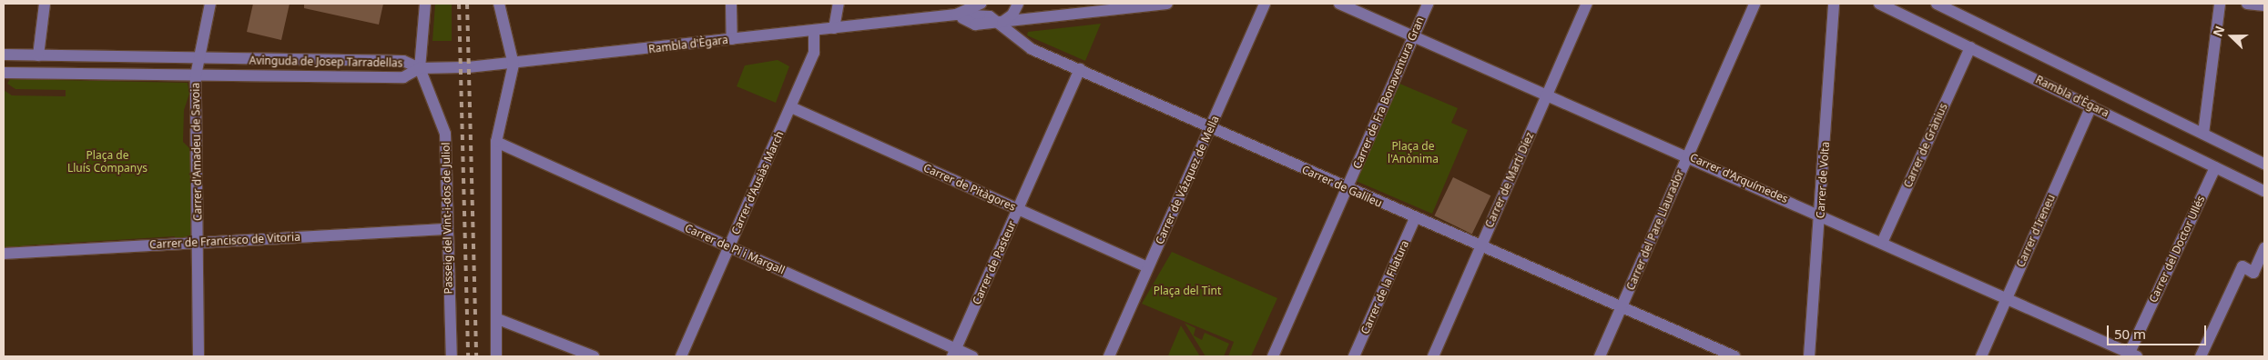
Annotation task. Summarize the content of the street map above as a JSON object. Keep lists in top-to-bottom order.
{
  "streets": {
    "street": [
      "Rambla d'Ègara",
      "Avinguda de Josep Tarradellas",
      "Carrer de Fra Bonaventura Gran",
      "Carrer de Grànius",
      "Carrer d'Amadeu de Savoia",
      "Carrer d'Arquímedes",
      "Carrer de Vázquez de Mella",
      "Carrer de Martí Díez",
      "Carrer de Volta",
      "Carrer d'Ausiàs March",
      "Carrer de Galileu",
      "Carrer de Pitàgores",
      "Passeig del Vint-i-dos de Juliol",
      "Carrer del Pare Llaurador",
      "Carrer d'Ireneu",
      "Carrer de Francisco de Vitoria",
      "Carrer de Pi i Margall",
      "Carrer del Doctor Ullés",
      "Carrer de Pasteur",
      "Carrer de la Filatura"
    ]
  },
  "crossings": [
    ["Rambla d'Ègara", "Avinguda de Josep Tarradellas"],
    ["Rambla d'Ègara", "Carrer de Grànius"],
    ["Rambla d'Ègara", "Carrer d'Ausiàs March"],
    ["Rambla d'Ègara", "Carrer de Galileu"],
    ["Rambla d'Ègara", "Passeig del Vint-i-dos de Juliol"],
    ["Rambla d'Ègara", "Carrer d'Ireneu"],
    ["Rambla d'Ègara", "Carrer del Doctor Ullés"],
    ["Avinguda de Josep Tarradellas", "Carrer d'Amadeu de Savoia"],
    ["Avinguda de Josep Tarradellas", "Passeig del Vint-i-dos de Juliol"],
    ["Carrer de Fra Bonaventura Gran", "Carrer d'Arquímedes"],
    ["Carrer de Fra Bonaventura Gran", "Carrer de Galileu"],
    ["Carrer de Grànius", "Carrer d'Arquímedes"],
    ["Carrer d'Amadeu de Savoia", "Carrer de Francisco de Vitoria"],
    ["Carrer d'Arquímedes", "Carrer de Martí Díez"],
    ["Carrer d'Arquímedes", "Carrer de Volta"],
    ["Carrer d'Arquímedes", "Carrer del Pare Llaurador"],
    ["Carrer d'Arquímedes", "Carrer d'Ireneu"],
    ["Carrer d'Arquímedes", "Carrer del Doctor Ullés"],
    ["Carrer de Vázquez de Mella", "Carrer de Galileu"],
    ["Carrer de Vázquez de Mella", "Carrer de Pitàgores"],
    ["Carrer de Martí Díez", "Carrer de Galileu"],
    ["Carrer d'Ausiàs March", "Carrer de Pitàgores"],
    ["Carrer d'Ausiàs March", "Carrer de Pi i Margall"],
    ["Carrer de Galileu", "Carrer del Pare Llaurador"],
    ["Carrer de Galileu", "Carrer de Pasteur"],
    ["Carrer de Galileu", "Carrer de la Filatura"],
    ["Carrer de Pitàgores", "Carrer de Pasteur"],
    ["Passeig del Vint-i-dos de Juliol", "Carrer de Francisco de Vitoria"],
    ["Carrer de Pi i Margall", "Carrer de Pasteur"]
  ],
  "parks": ["Plaça de l'Anònima", "Plaça de Lluís Companys", "Plaça del Tint"],
  "scale_bar": "50 m",
  "north": "left"
}
